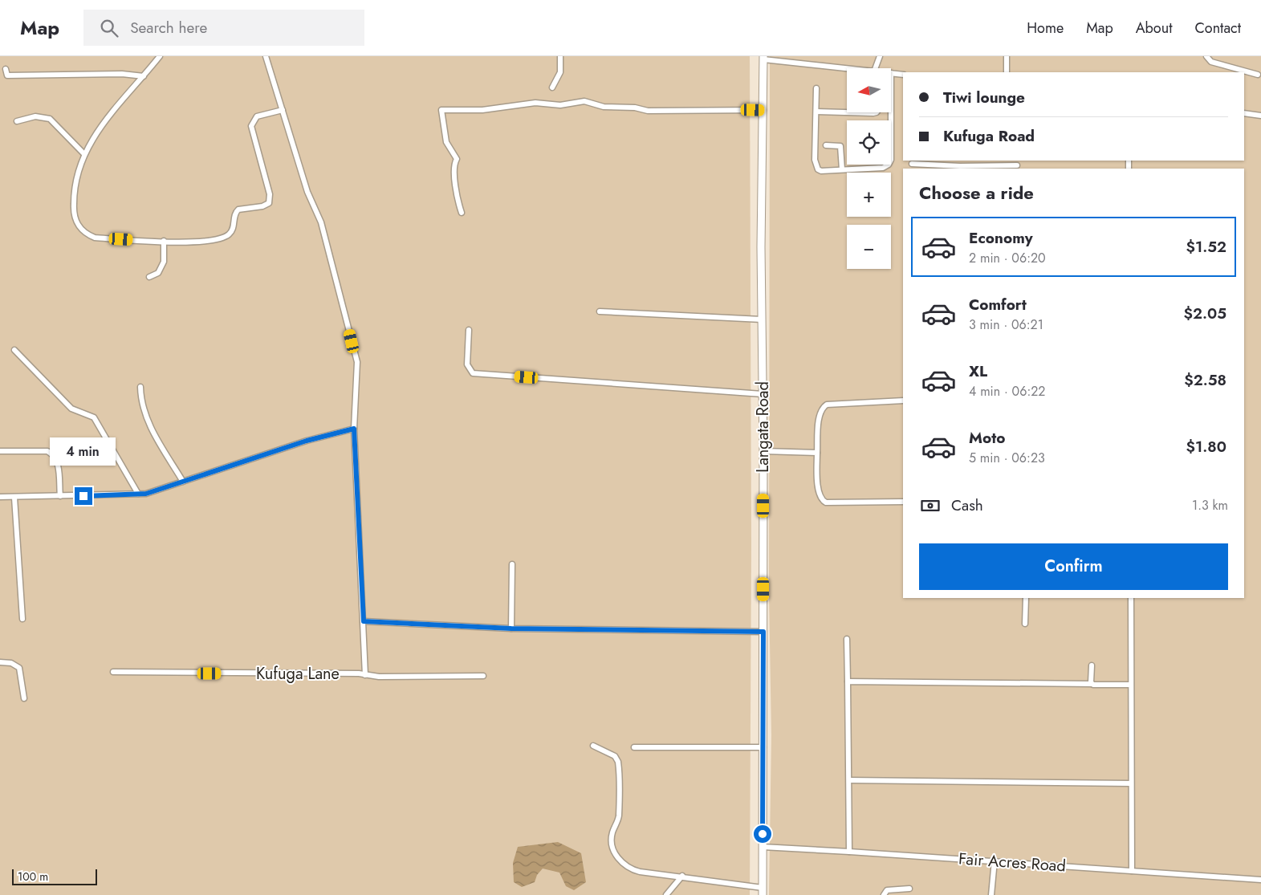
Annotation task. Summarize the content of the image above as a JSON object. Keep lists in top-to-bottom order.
{
  "streets": {
    "main road": ["Langata Road"],
    "street": ["Kufuga Lane", "Fair Acres Road"]
  },
  "crossings": [
    ["Langata Road", "Fair Acres Road"]
  ],
  "scale_bar": "100 m",
  "north": "left",
  "page": {
    "header": "Map",
    "search": "Search here",
    "nav": [
      "Home",
      "Map",
      "About",
      "Contact"
    ],
    "map_buttons": ["+", "−"],
    "banner": ["Tiwi lounge", "Kufuga Road"],
    "heading": "Choose a ride",
    "list": [
      {
        "name": "Economy",
        "note": "2 min · 06:20",
        "value": "$1.52"
      },
      {
        "name": "Comfort",
        "note": "3 min · 06:21",
        "value": "$2.05"
      },
      {
        "name": "XL",
        "note": "4 min · 06:22",
        "value": "$2.58"
      },
      {
        "name": "Moto",
        "note": "5 min · 06:23",
        "value": "$1.80"
      }
    ],
    "bubble": "4 min",
    "pay": ["Cash", "1.3 km"],
    "buttons": "Confirm",
    "scale": "100 m"
  }
}
